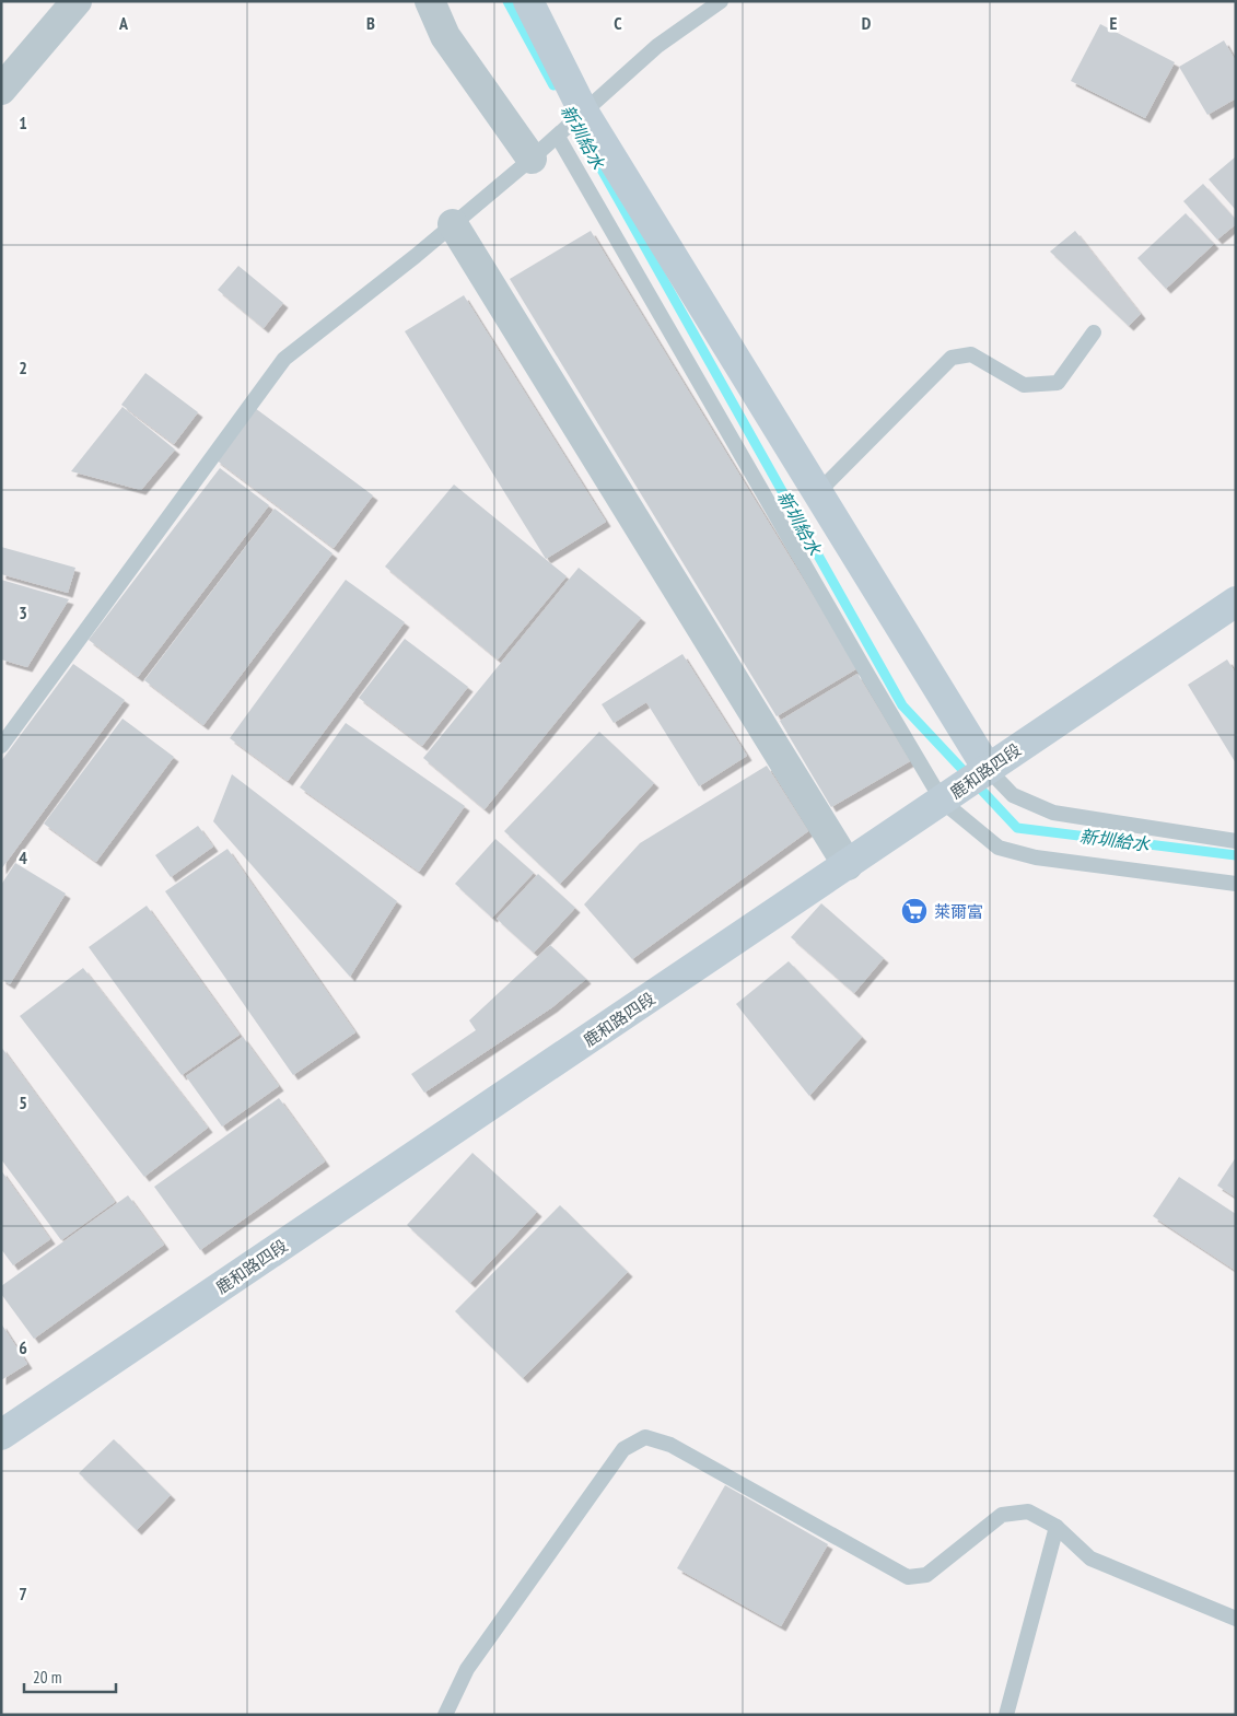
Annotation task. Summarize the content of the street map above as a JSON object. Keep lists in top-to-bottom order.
{
  "streets": {
    "main road": ["鹿和路四段"]
  },
  "water": ["新圳給水"],
  "places": {
    "supermarket": ["萊爾富"]
  },
  "scale_bar": "20 m",
  "grid": {
    "columns": [
      "A",
      "B",
      "C",
      "D",
      "E"
    ],
    "rows": [
      "1",
      "2",
      "3",
      "4",
      "5",
      "6",
      "7"
    ]
  }
}
